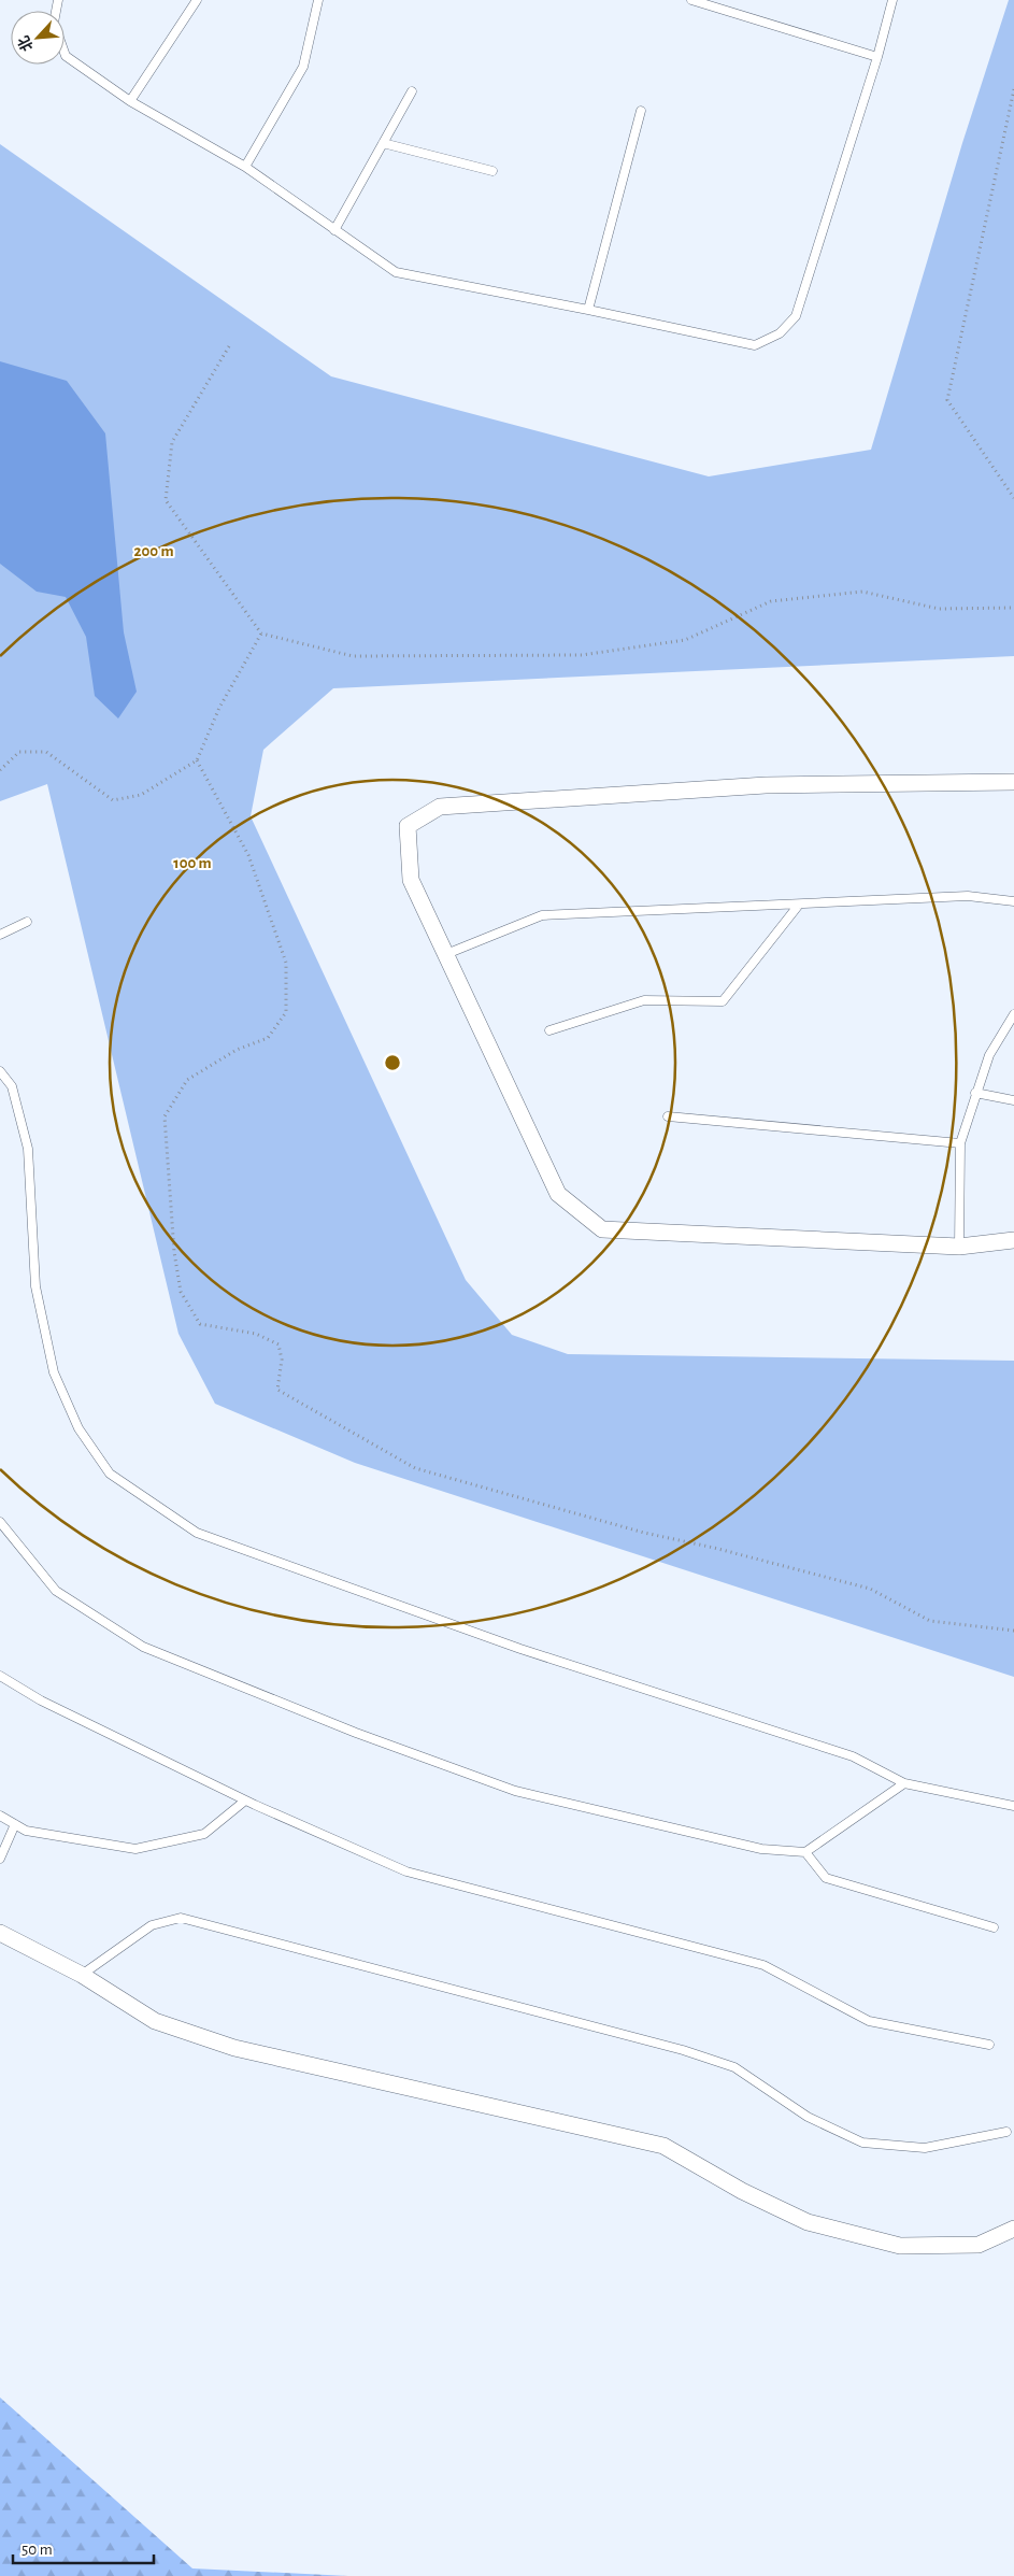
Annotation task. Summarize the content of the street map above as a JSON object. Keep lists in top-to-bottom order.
{
  "scale_bar": "50 m",
  "north": "bottom left",
  "rings": ["200 m", "100 m"]
}
